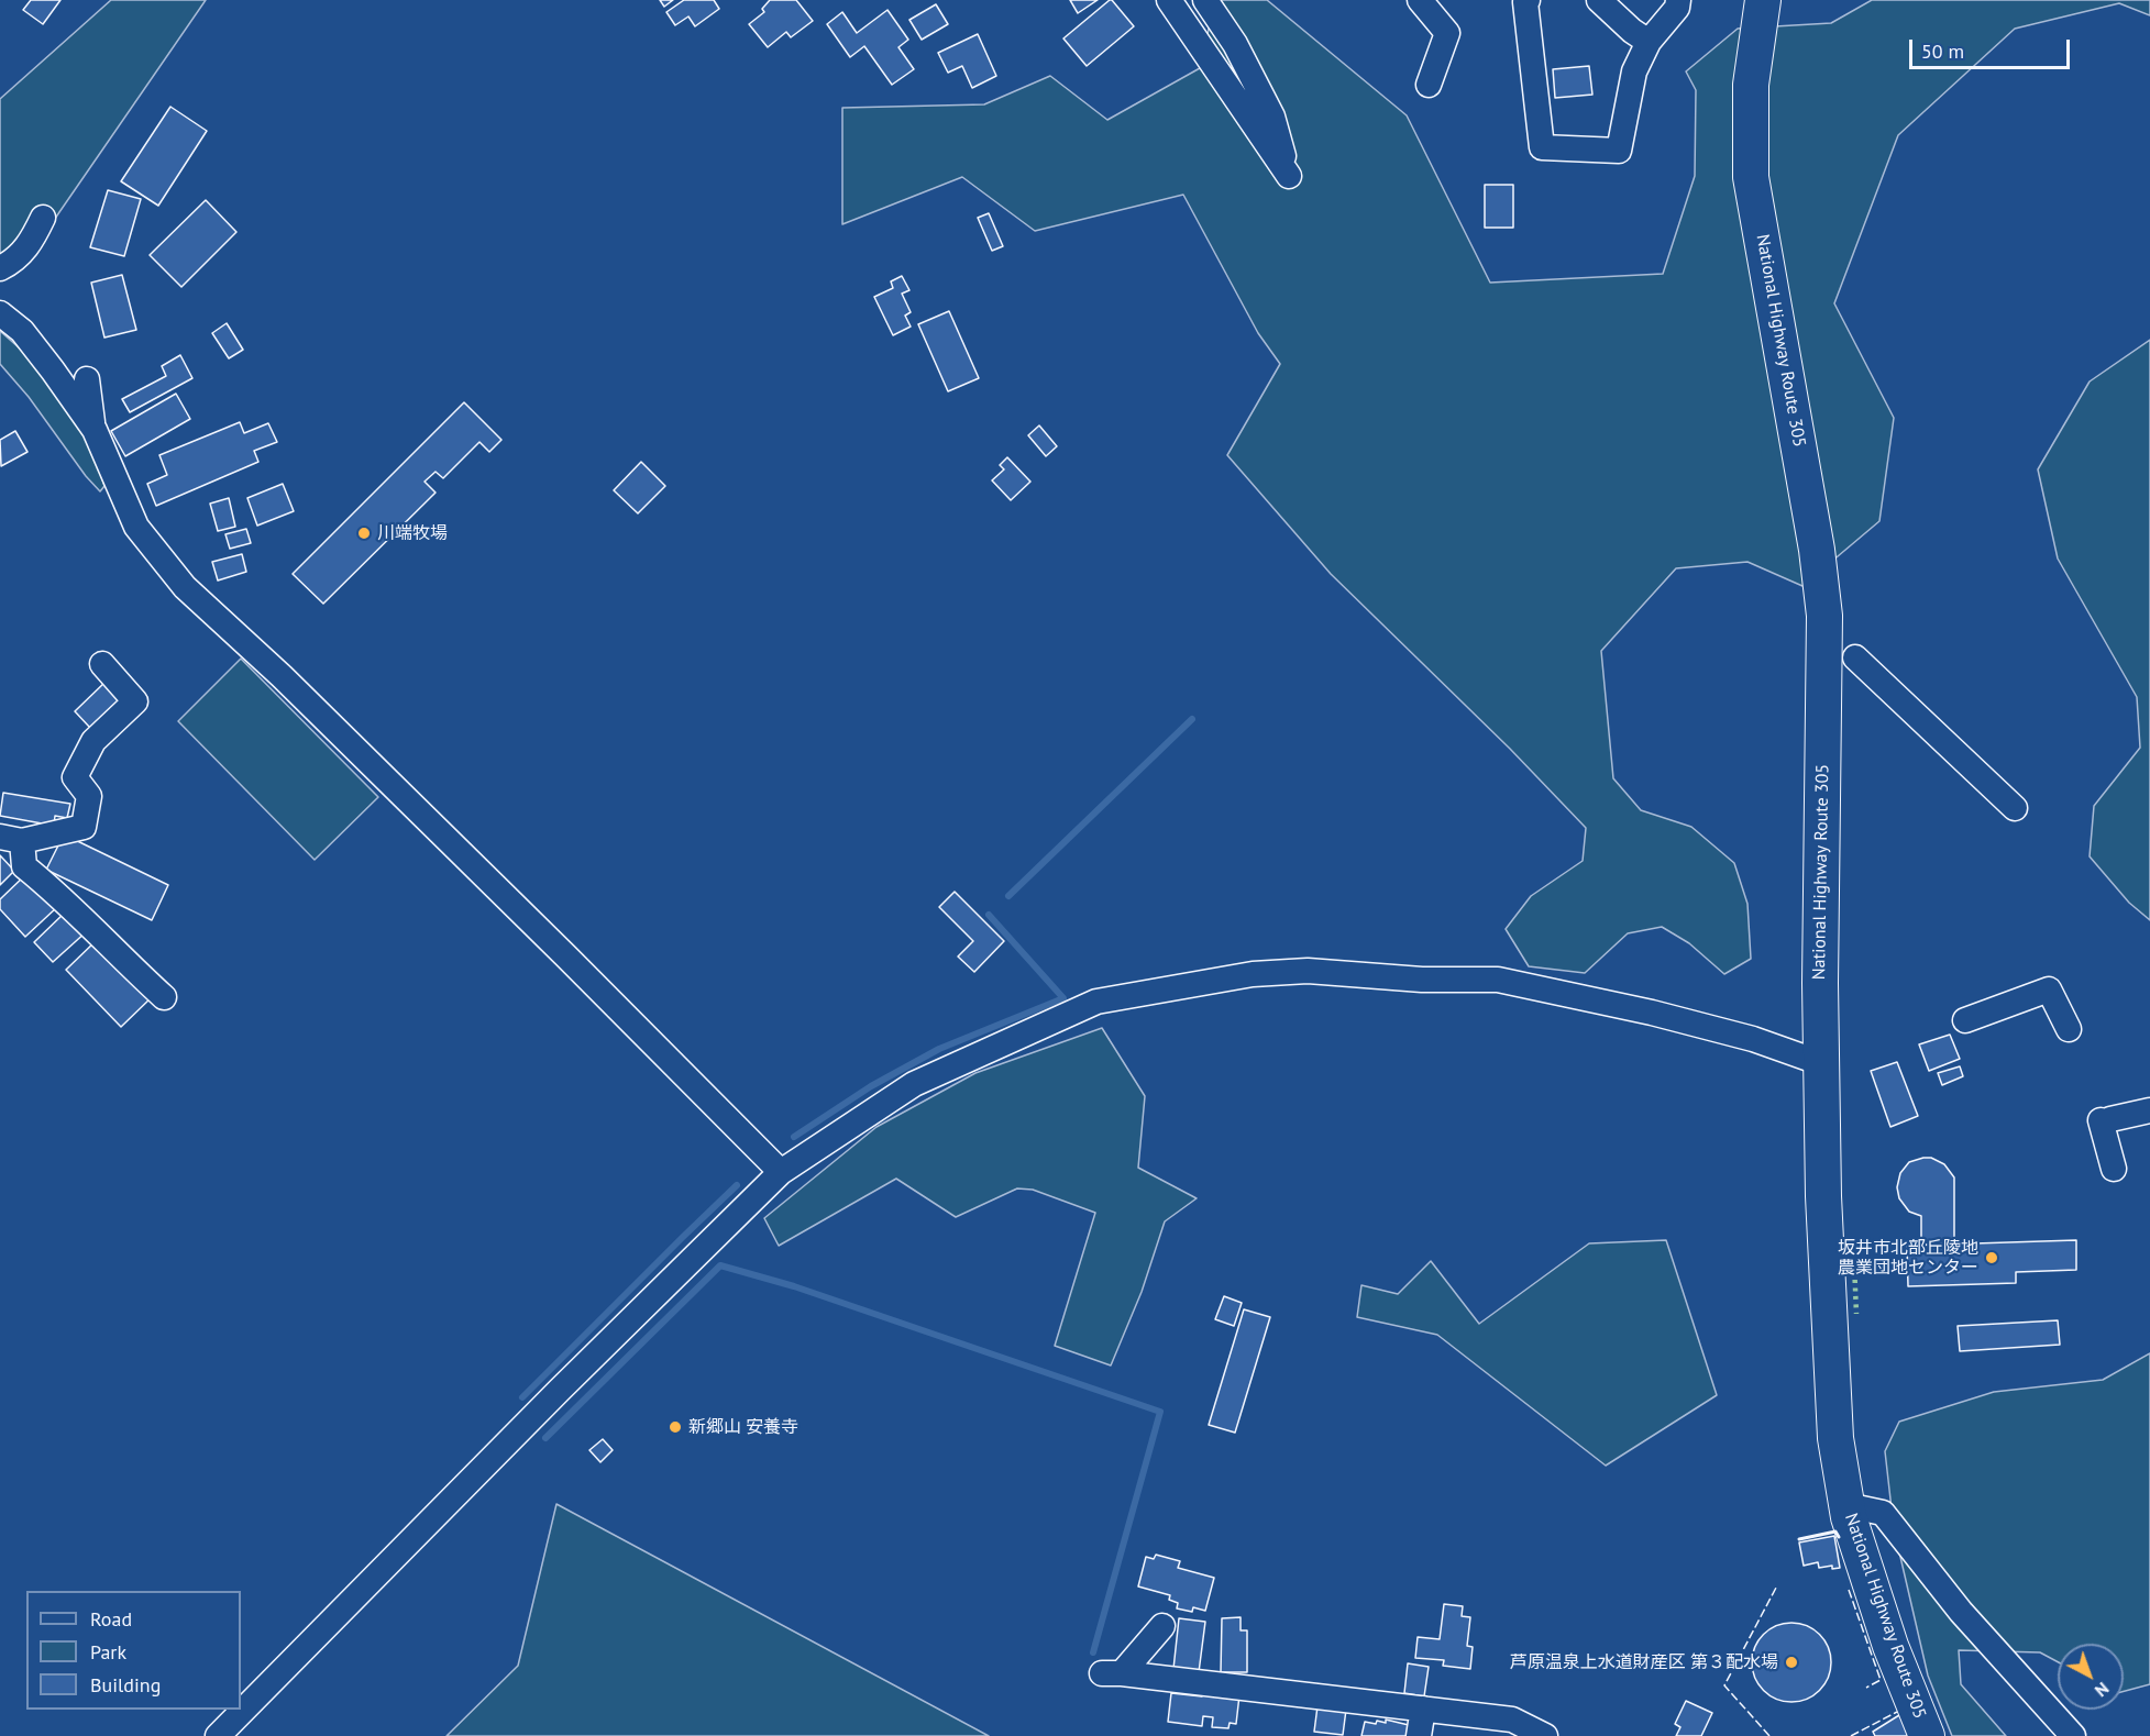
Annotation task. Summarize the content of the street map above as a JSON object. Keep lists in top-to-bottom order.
{
  "streets": {
    "highway": ["National Highway Route 305"]
  },
  "places": [
    "川端牧場",
    "坂井市北部丘陵地 農業団地センター",
    "新郷山 安養寺",
    "芦原温泉上水道財産区 第３配水場"
  ],
  "legend": ["Road", "Park", "Building"],
  "scale_bar": "50 m",
  "north": "bottom right"
}
